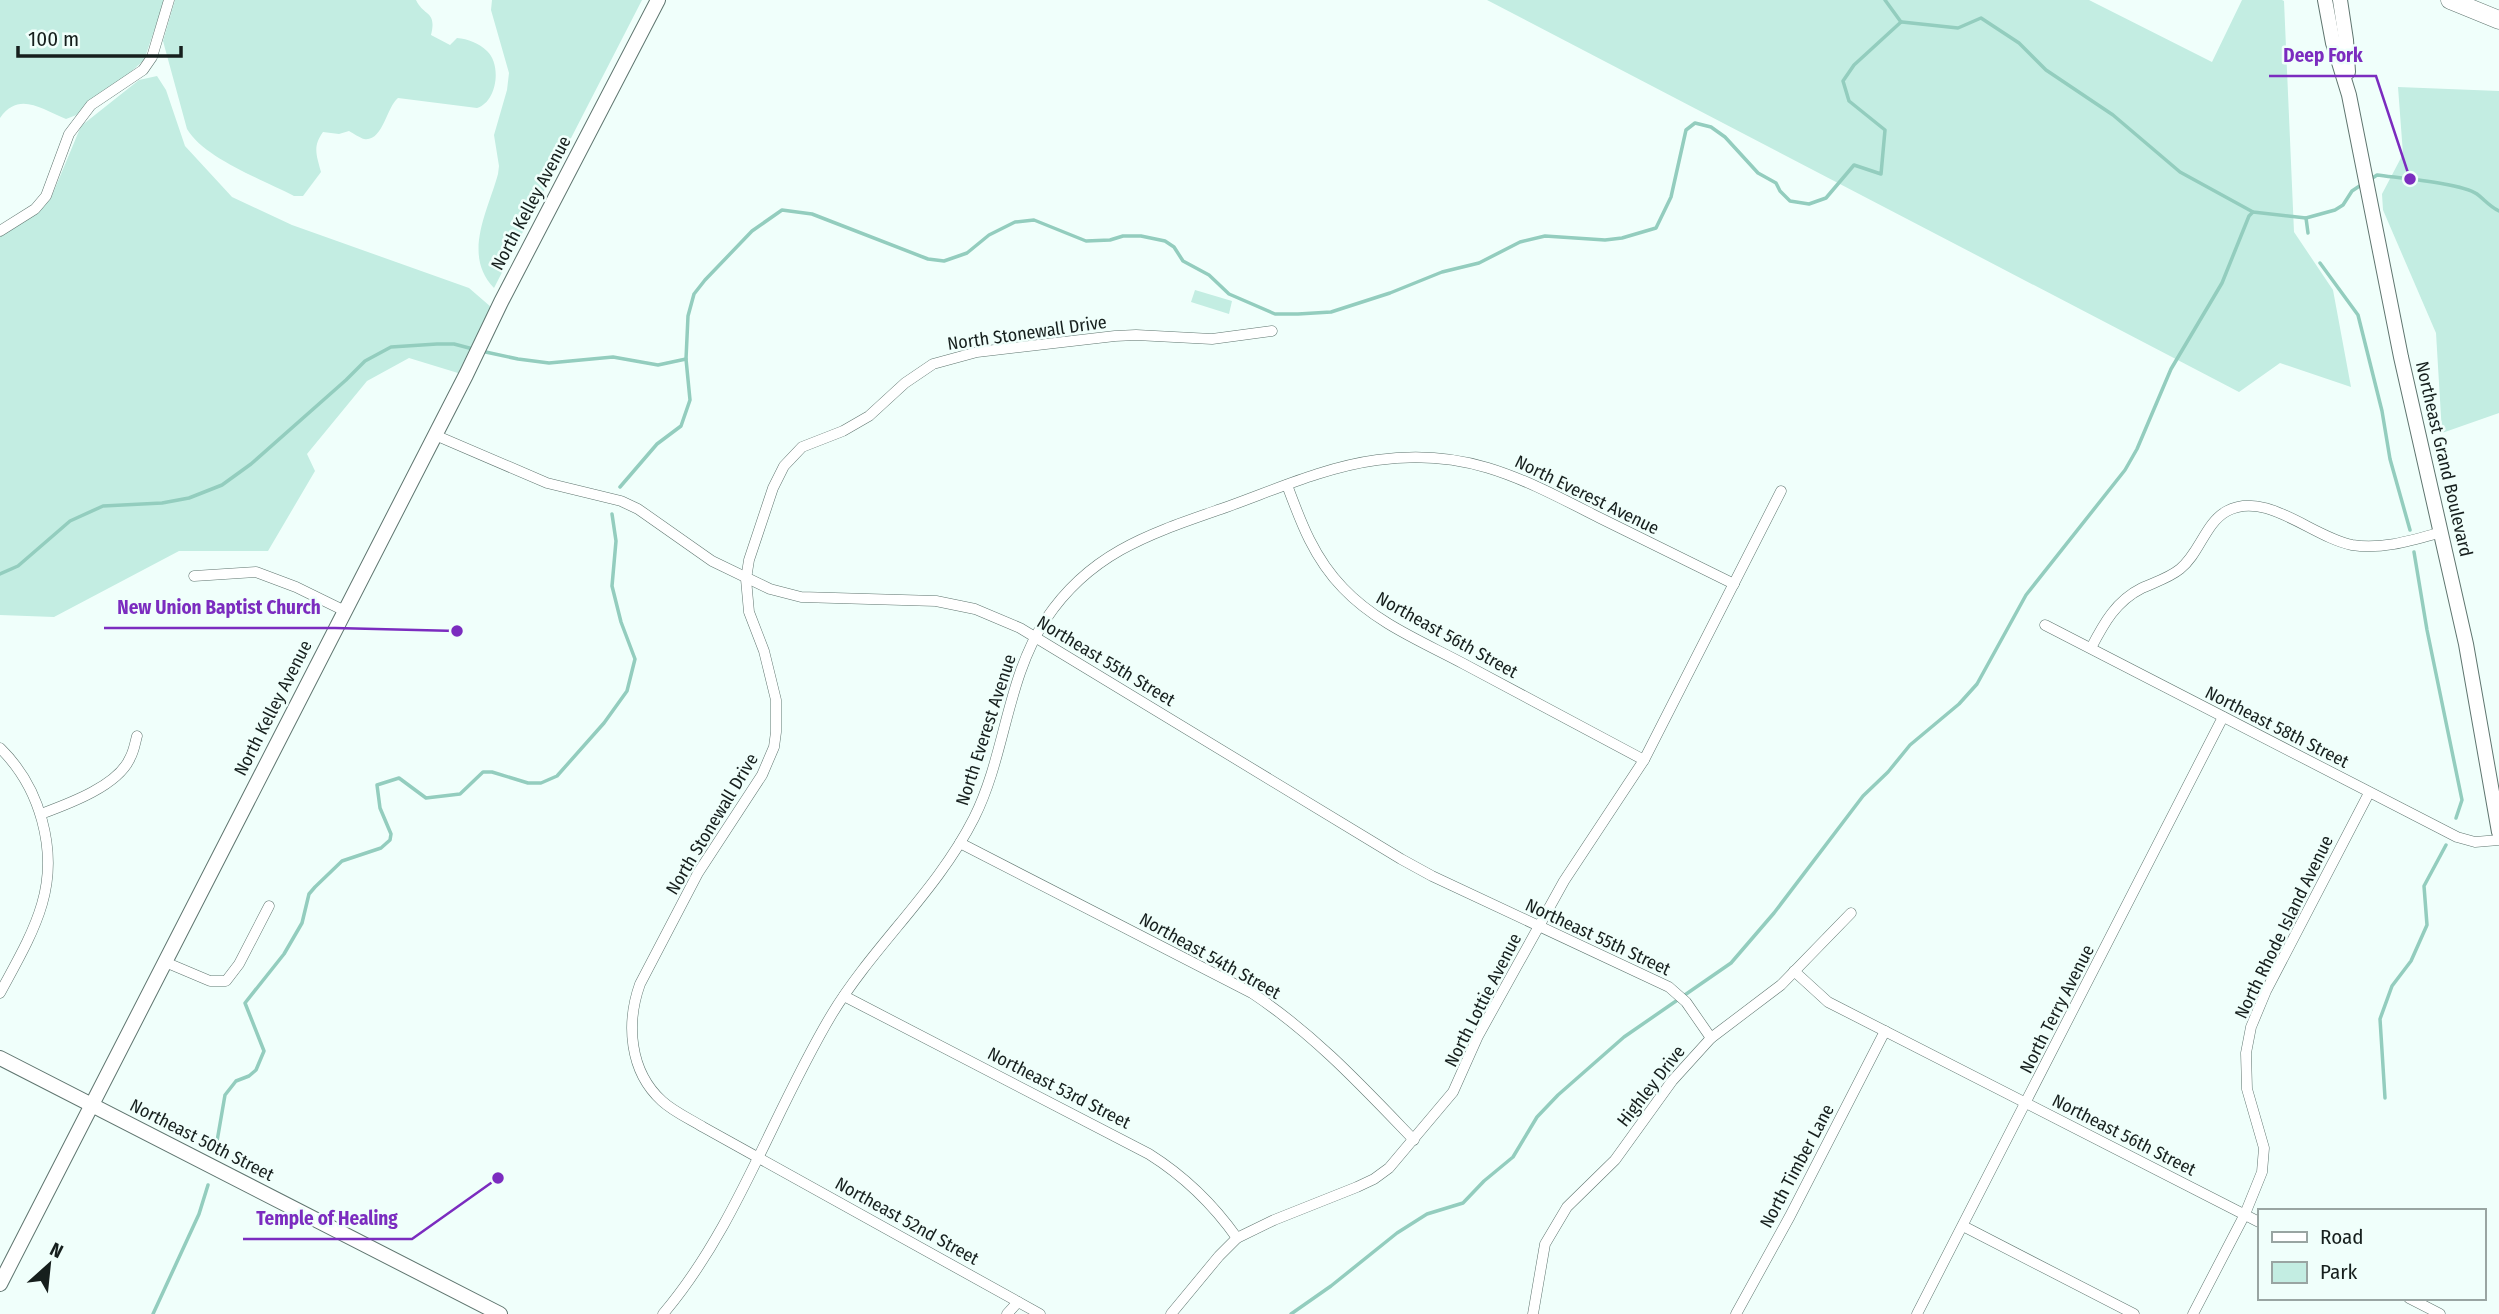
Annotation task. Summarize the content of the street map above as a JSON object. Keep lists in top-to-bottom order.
{
  "streets": {
    "street": [
      "North Kelley Avenue",
      "North Stonewall Drive",
      "Northeast Grand Boulevard",
      "North Everest Avenue",
      "Northeast 56th Street",
      "Northeast 55th Street",
      "Northeast 58th Street",
      "North Rhode Island Avenue",
      "Northeast 54th Street",
      "North Lottie Avenue",
      "North Terry Avenue",
      "Highley Drive",
      "Northeast 53rd Street",
      "Northeast 50th Street",
      "North Timber Lane",
      "Northeast 52nd Street"
    ]
  },
  "crossings": [
    ["North Kelley Avenue", "Northeast 55th Street"],
    ["North Kelley Avenue", "Northeast 50th Street"],
    ["North Stonewall Drive", "North Everest Avenue"],
    ["North Stonewall Drive", "Northeast 55th Street"],
    ["North Stonewall Drive", "Northeast 52nd Street"],
    ["North Everest Avenue", "Northeast 56th Street"],
    ["North Everest Avenue", "Northeast 55th Street"],
    ["North Everest Avenue", "Northeast 54th Street"],
    ["North Everest Avenue", "North Lottie Avenue"],
    ["North Everest Avenue", "Northeast 53rd Street"],
    ["North Everest Avenue", "Northeast 52nd Street"],
    ["Northeast 56th Street", "North Rhode Island Avenue"],
    ["Northeast 56th Street", "North Lottie Avenue"],
    ["Northeast 56th Street", "North Terry Avenue"],
    ["Northeast 56th Street", "Highley Drive"],
    ["Northeast 56th Street", "North Timber Lane"],
    ["Northeast 55th Street", "North Lottie Avenue"],
    ["Northeast 55th Street", "Highley Drive"],
    ["Northeast 58th Street", "North Rhode Island Avenue"],
    ["Northeast 58th Street", "North Terry Avenue"],
    ["Northeast 54th Street", "North Lottie Avenue"],
    ["North Lottie Avenue", "Northeast 53rd Street"]
  ],
  "places": ["Deep Fork", "New Union Baptist Church", "Temple of Healing"],
  "legend": ["Road", "Park"],
  "scale_bar": "100 m",
  "north": "top right"
}
